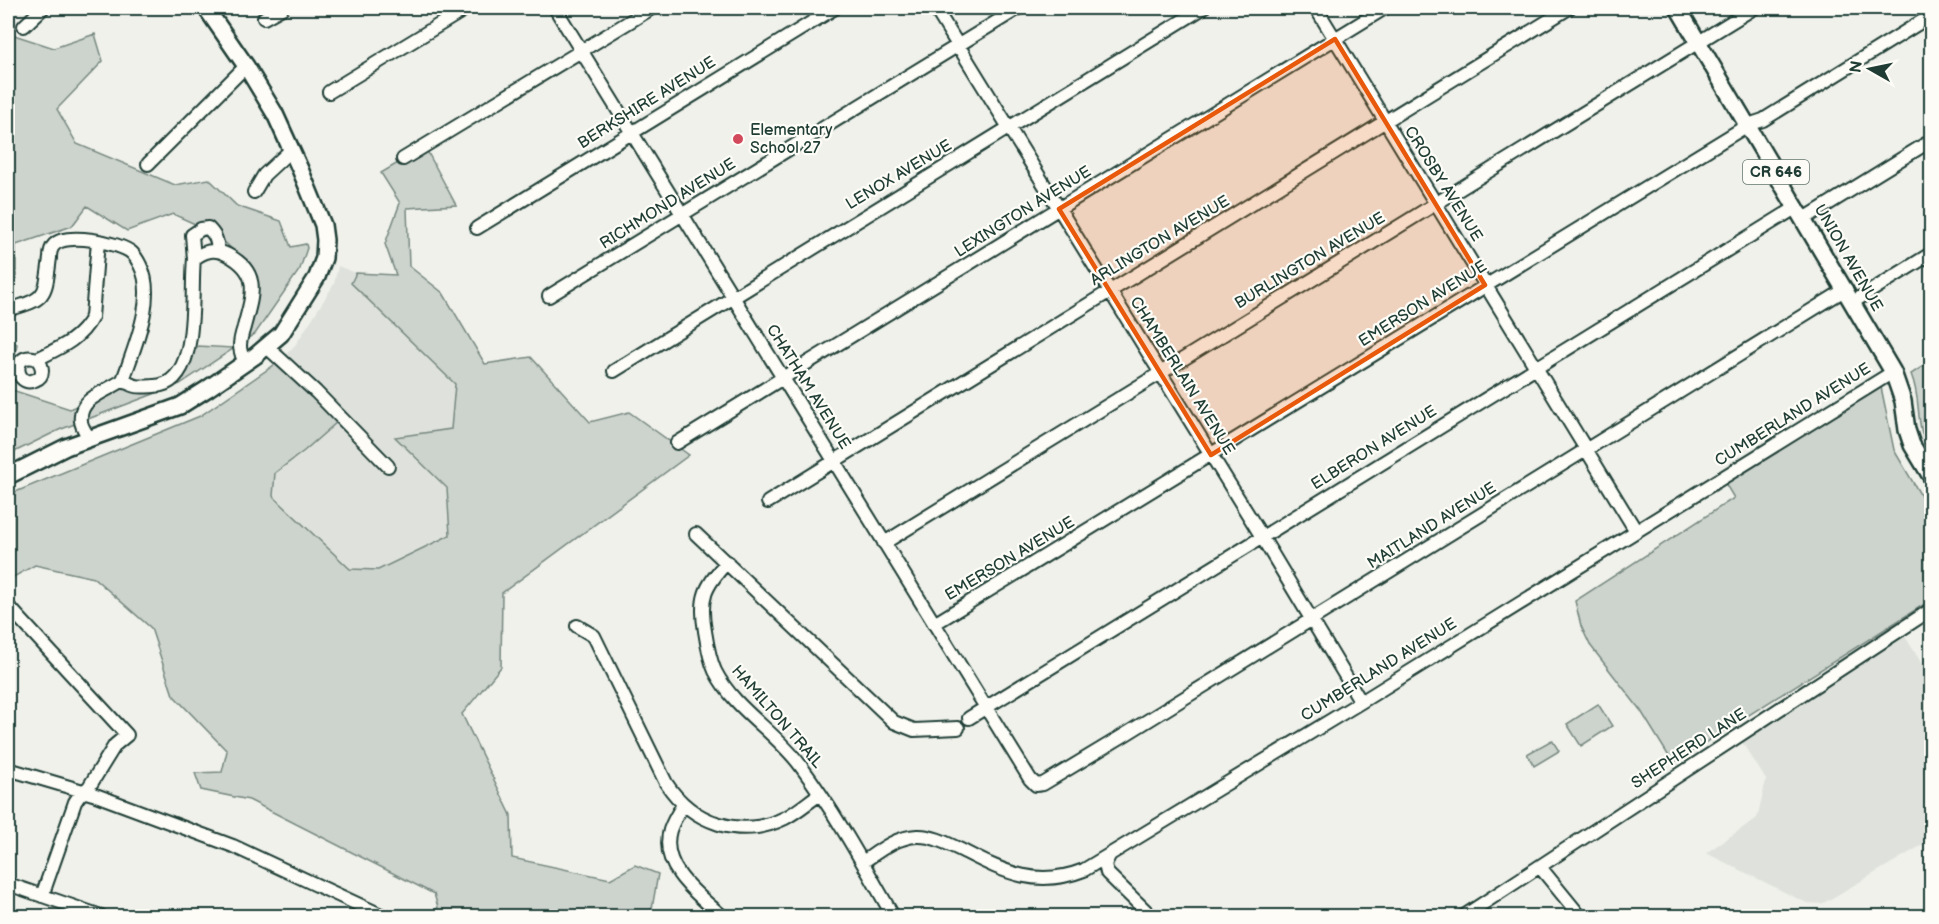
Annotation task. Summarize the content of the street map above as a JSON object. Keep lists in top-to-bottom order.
{
  "streets": {
    "main road": ["CR 646", "UNION AVENUE"],
    "street": [
      "BERKSHIRE AVENUE",
      "LENOX AVENUE",
      "CROSBY AVENUE",
      "RICHMOND AVENUE",
      "LEXINGTON AVENUE",
      "ARLINGTON AVENUE",
      "BURLINGTON AVENUE",
      "EMERSON AVENUE",
      "CHAMBERLAIN AVENUE",
      "CHATHAM AVENUE",
      "CUMBERLAND AVENUE",
      "ELBERON AVENUE",
      "MAITLAND AVENUE",
      "HAMILTON TRAIL",
      "SHEPHERD LANE"
    ]
  },
  "crossings": [
    ["BERKSHIRE AVENUE", "CHATHAM AVENUE"],
    ["CR 646", "UNION AVENUE"],
    ["CR 646", "CUMBERLAND AVENUE"],
    ["LENOX AVENUE", "CHAMBERLAIN AVENUE"],
    ["LENOX AVENUE", "CHATHAM AVENUE"],
    ["CROSBY AVENUE", "LEXINGTON AVENUE"],
    ["CROSBY AVENUE", "ARLINGTON AVENUE"],
    ["CROSBY AVENUE", "BURLINGTON AVENUE"],
    ["CROSBY AVENUE", "EMERSON AVENUE"],
    ["CROSBY AVENUE", "CUMBERLAND AVENUE"],
    ["CROSBY AVENUE", "ELBERON AVENUE"],
    ["CROSBY AVENUE", "MAITLAND AVENUE"],
    ["RICHMOND AVENUE", "CHAMBERLAIN AVENUE"],
    ["RICHMOND AVENUE", "CHATHAM AVENUE"],
    ["LEXINGTON AVENUE", "CHAMBERLAIN AVENUE"],
    ["LEXINGTON AVENUE", "CHATHAM AVENUE"],
    ["ARLINGTON AVENUE", "CHAMBERLAIN AVENUE"],
    ["ARLINGTON AVENUE", "CHATHAM AVENUE"],
    ["UNION AVENUE", "BURLINGTON AVENUE"],
    ["UNION AVENUE", "EMERSON AVENUE"],
    ["UNION AVENUE", "CUMBERLAND AVENUE"],
    ["UNION AVENUE", "ELBERON AVENUE"],
    ["UNION AVENUE", "MAITLAND AVENUE"],
    ["BURLINGTON AVENUE", "CHAMBERLAIN AVENUE"],
    ["BURLINGTON AVENUE", "CHATHAM AVENUE"],
    ["EMERSON AVENUE", "CHAMBERLAIN AVENUE"],
    ["EMERSON AVENUE", "CHATHAM AVENUE"],
    ["CHAMBERLAIN AVENUE", "CUMBERLAND AVENUE"],
    ["CHAMBERLAIN AVENUE", "ELBERON AVENUE"],
    ["CHAMBERLAIN AVENUE", "MAITLAND AVENUE"],
    ["CHATHAM AVENUE", "ELBERON AVENUE"],
    ["CHATHAM AVENUE", "MAITLAND AVENUE"],
    ["CUMBERLAND AVENUE", "HAMILTON TRAIL"]
  ],
  "places": ["Elementary School 27"],
  "north": "left"
}
